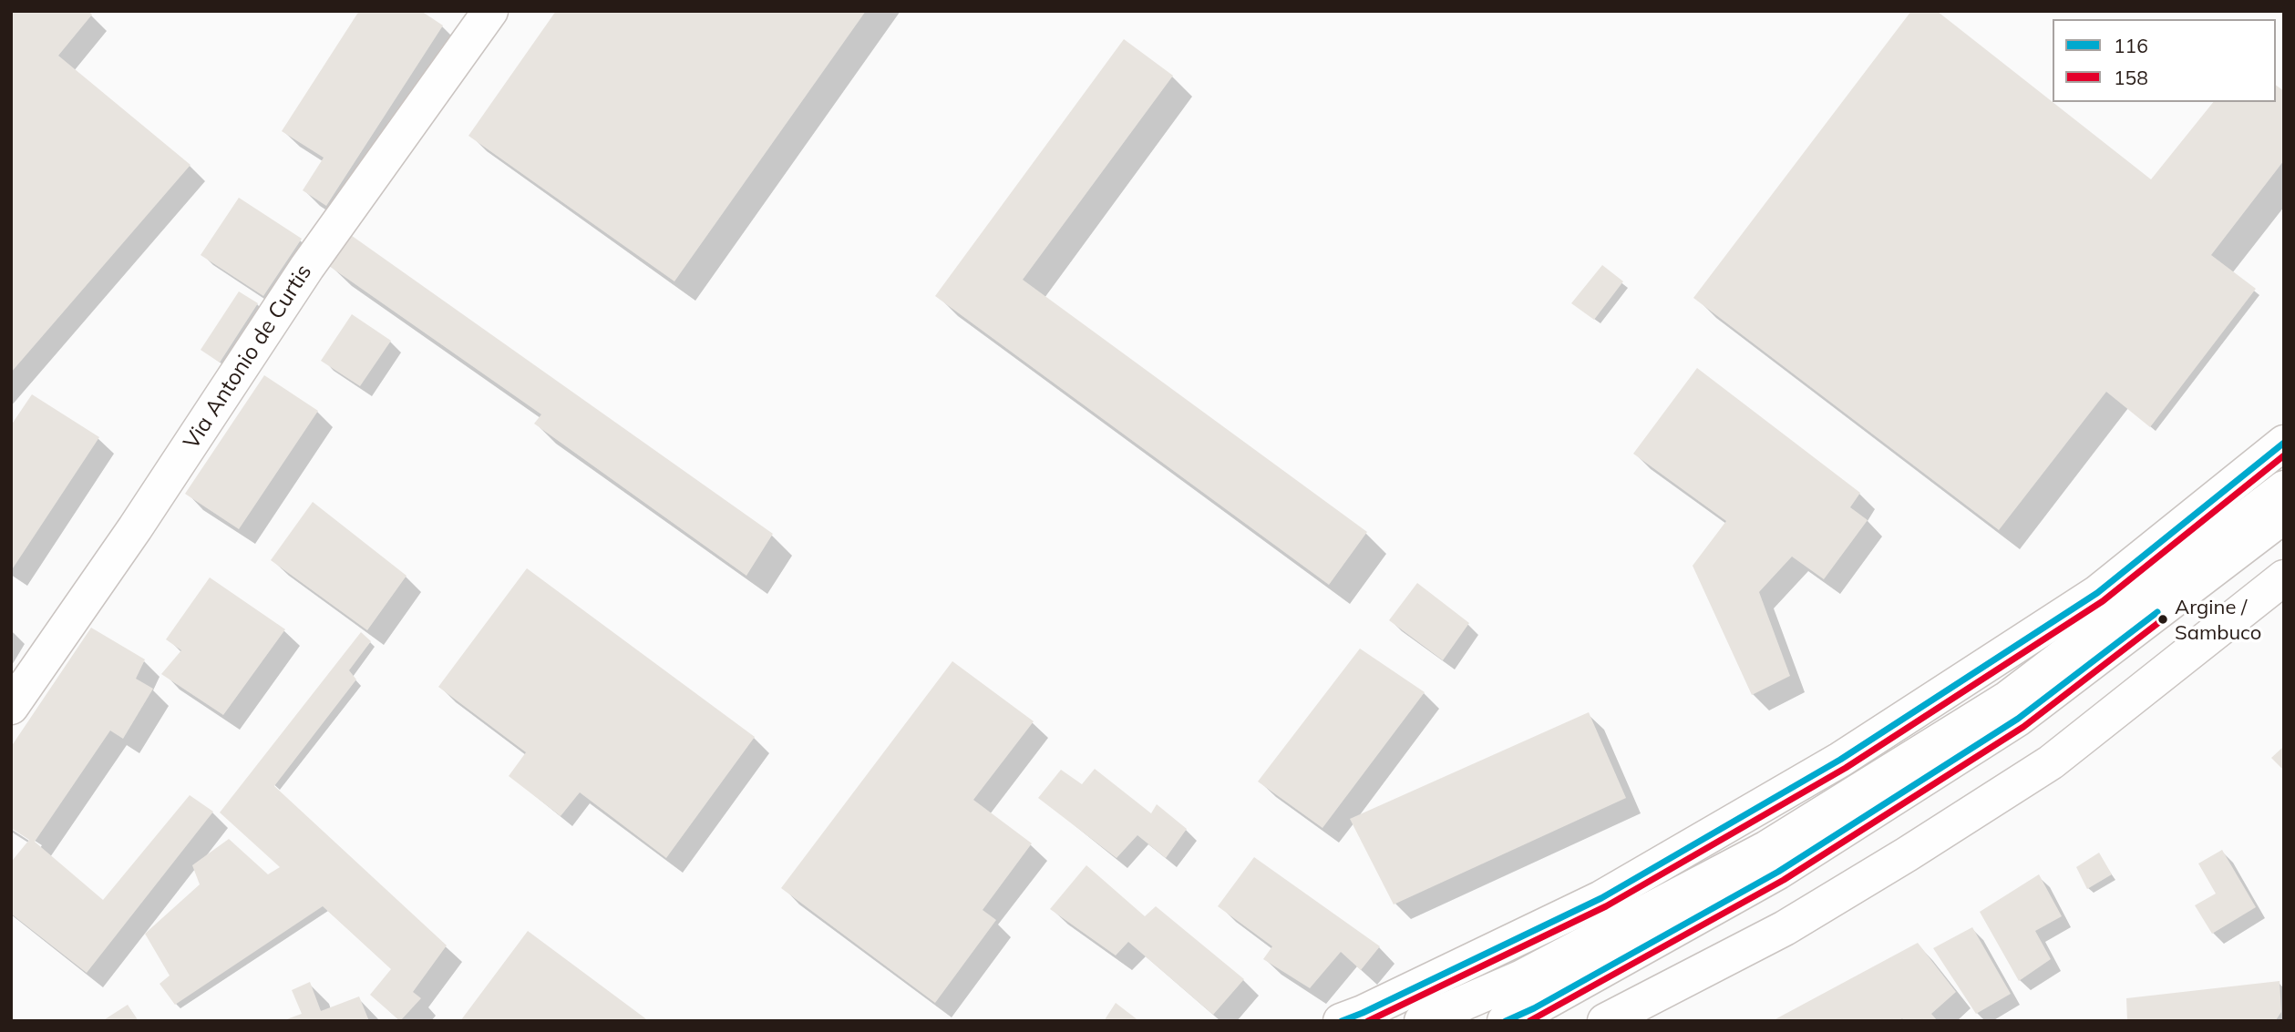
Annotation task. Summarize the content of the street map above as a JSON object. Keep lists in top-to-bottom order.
{
  "streets": {
    "main road": ["Via Antonio de Curtis"]
  },
  "places": ["Argine / Sambuco"],
  "lines": ["transit line 116", "transit line 158"],
  "legend": ["116", "158"]
}
